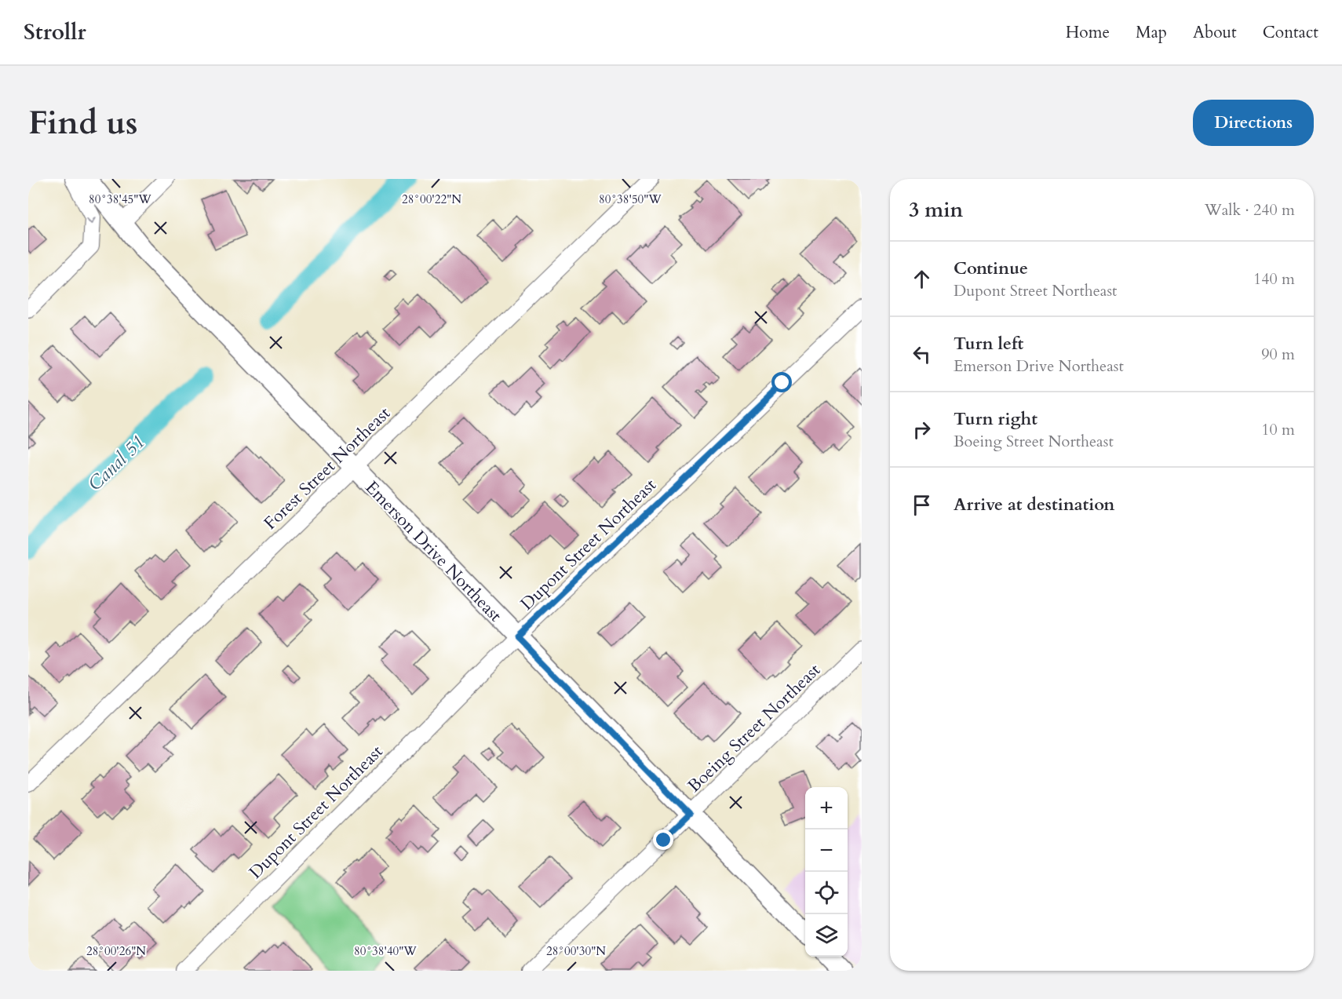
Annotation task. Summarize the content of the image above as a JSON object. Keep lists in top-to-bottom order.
{
  "streets": {
    "street": [
      "Forest Street Northeast",
      "Dupont Street Northeast",
      "Emerson Drive Northeast",
      "Boeing Street Northeast"
    ]
  },
  "crossings": [
    ["Forest Street Northeast", "Emerson Drive Northeast"],
    ["Dupont Street Northeast", "Emerson Drive Northeast"],
    ["Emerson Drive Northeast", "Boeing Street Northeast"]
  ],
  "water": ["Canal 51"],
  "page": {
    "header": "Strollr",
    "nav": [
      "Home",
      "Map",
      "About",
      "Contact"
    ],
    "buttons": "Directions",
    "title": "Find us",
    "heading": ["3 min", "Walk · 240 m"],
    "list": [
      ["Continue", "Dupont Street Northeast", "140 m"],
      ["Turn left", "Emerson Drive Northeast", "90 m"],
      ["Turn right", "Boeing Street Northeast", "10 m"],
      "Arrive at destination"
    ],
    "map_buttons": ["+", "−"]
  },
  "coordinates": [
    "80°38'45\"W",
    "28°00'22\"N",
    "80°38'50\"W",
    "28°00'26\"N",
    "80°38'40\"W",
    "28°00'30\"N"
  ]
}
